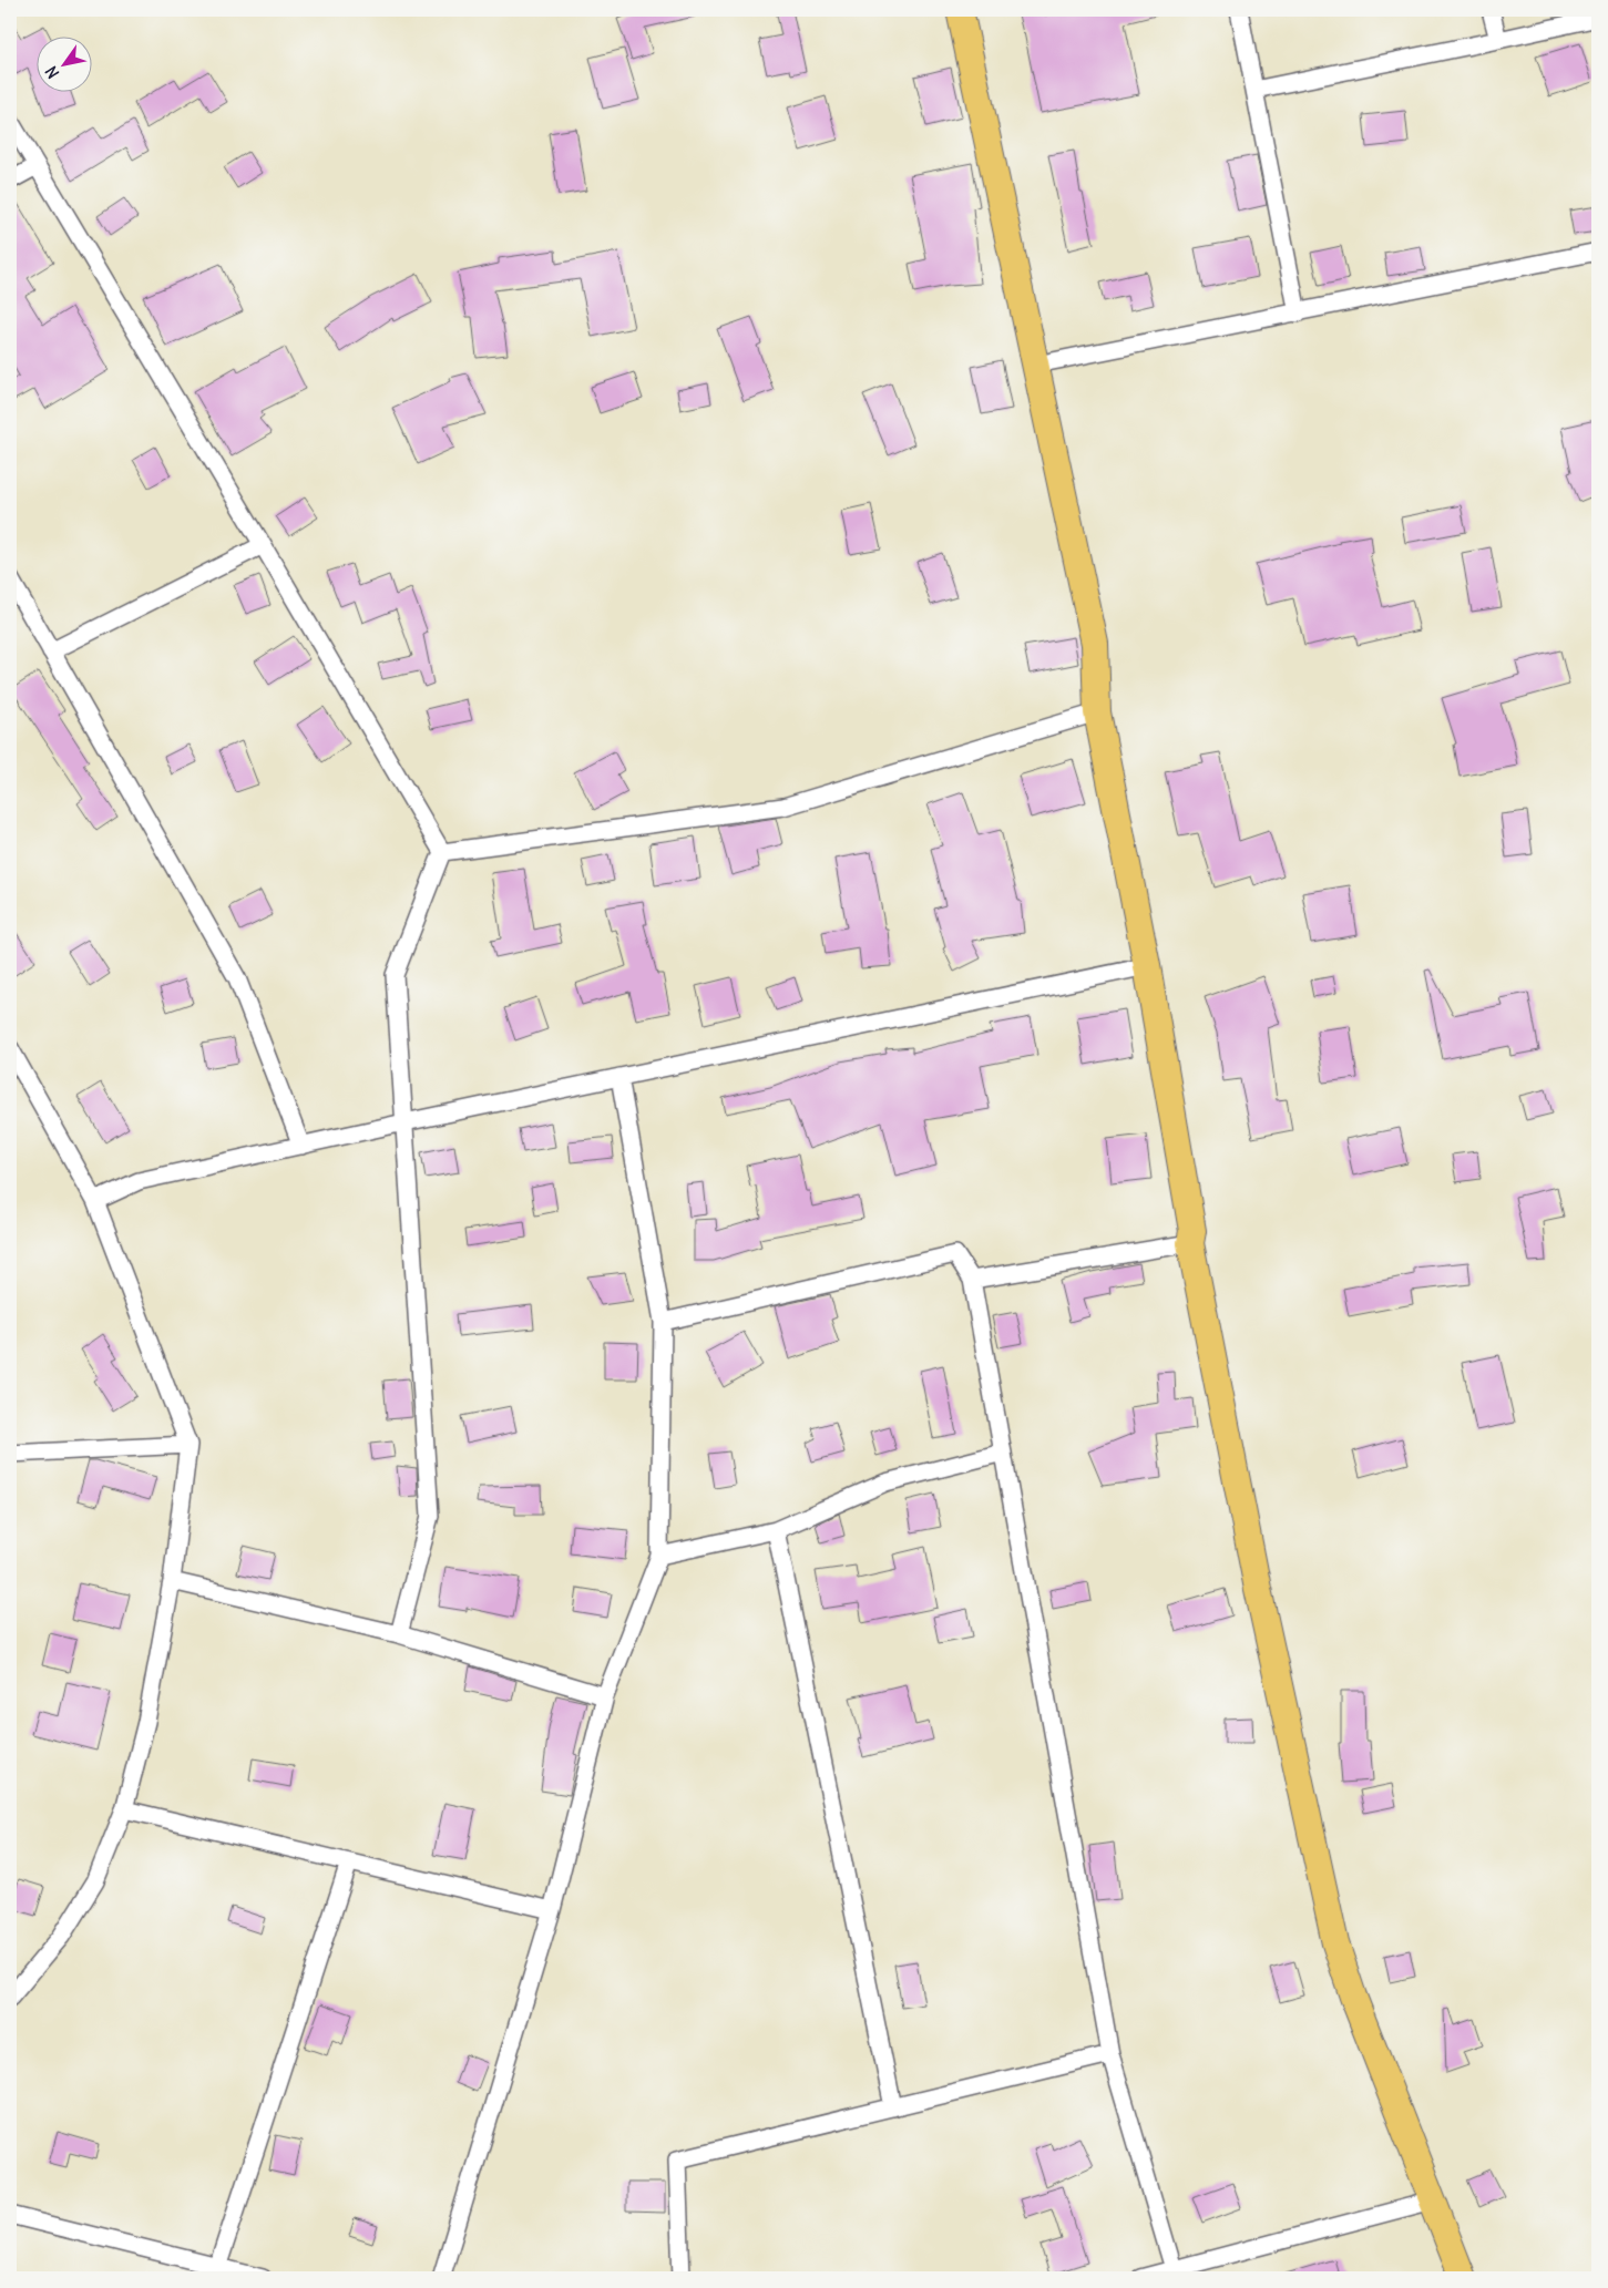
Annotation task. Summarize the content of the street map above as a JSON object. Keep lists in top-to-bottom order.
{
  "north": "bottom left"
}
